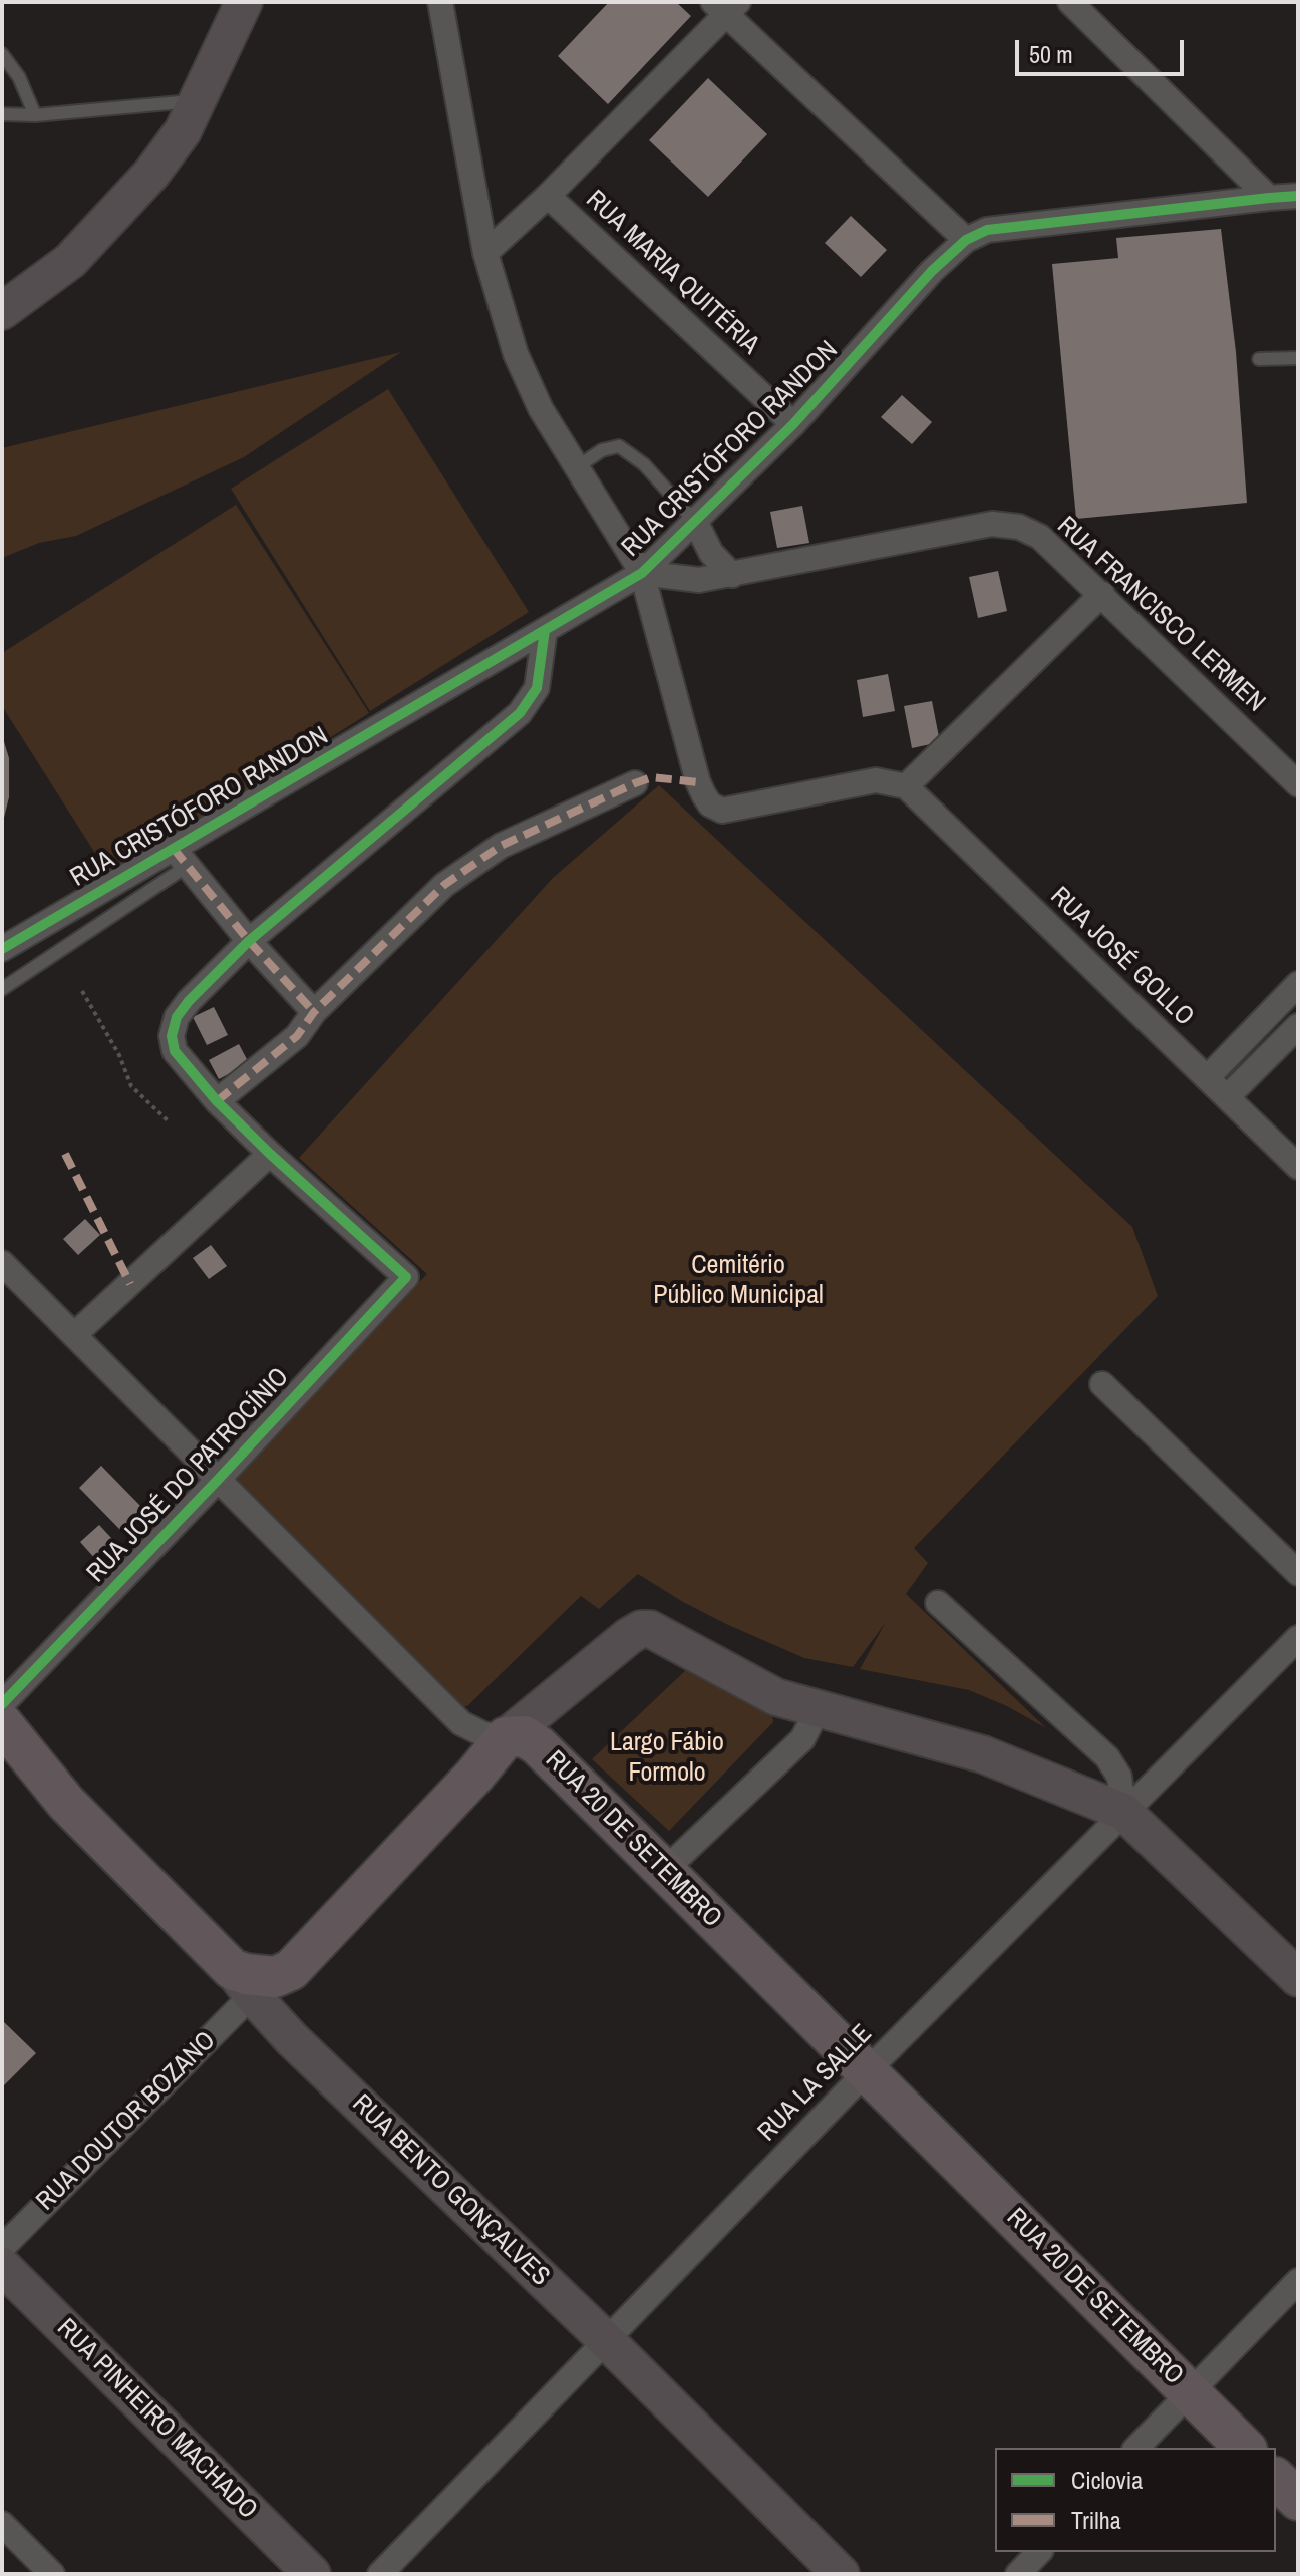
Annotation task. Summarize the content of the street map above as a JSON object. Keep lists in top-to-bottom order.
{
  "streets": {
    "main road": ["RUA 20 DE SETEMBRO", "RUA BENTO GONÇALVES"],
    "street": [
      "RUA MARIA QUITÉRIA",
      "RUA CRISTÓFORO RANDON",
      "RUA FRANCISCO LERMEN",
      "RUA JOSÉ GOLLO",
      "RUA JOSÉ DO PATROCÍNIO",
      "RUA LA SALLE",
      "RUA DOUTOR BOZANO",
      "RUA PINHEIRO MACHADO"
    ]
  },
  "crossings": [
    ["RUA MARIA QUITÉRIA", "RUA CRISTÓFORO RANDON"],
    ["RUA CRISTÓFORO RANDON", "RUA FRANCISCO LERMEN"],
    ["RUA JOSÉ DO PATROCÍNIO", "RUA 20 DE SETEMBRO"],
    ["RUA 20 DE SETEMBRO", "RUA LA SALLE"],
    ["RUA LA SALLE", "RUA BENTO GONÇALVES"],
    ["RUA DOUTOR BOZANO", "RUA BENTO GONÇALVES"]
  ],
  "parks": ["Cemitério Público Municipal", "Largo Fábio Formolo"],
  "legend": ["Ciclovia", "Trilha"],
  "scale_bar": "50 m"
}
